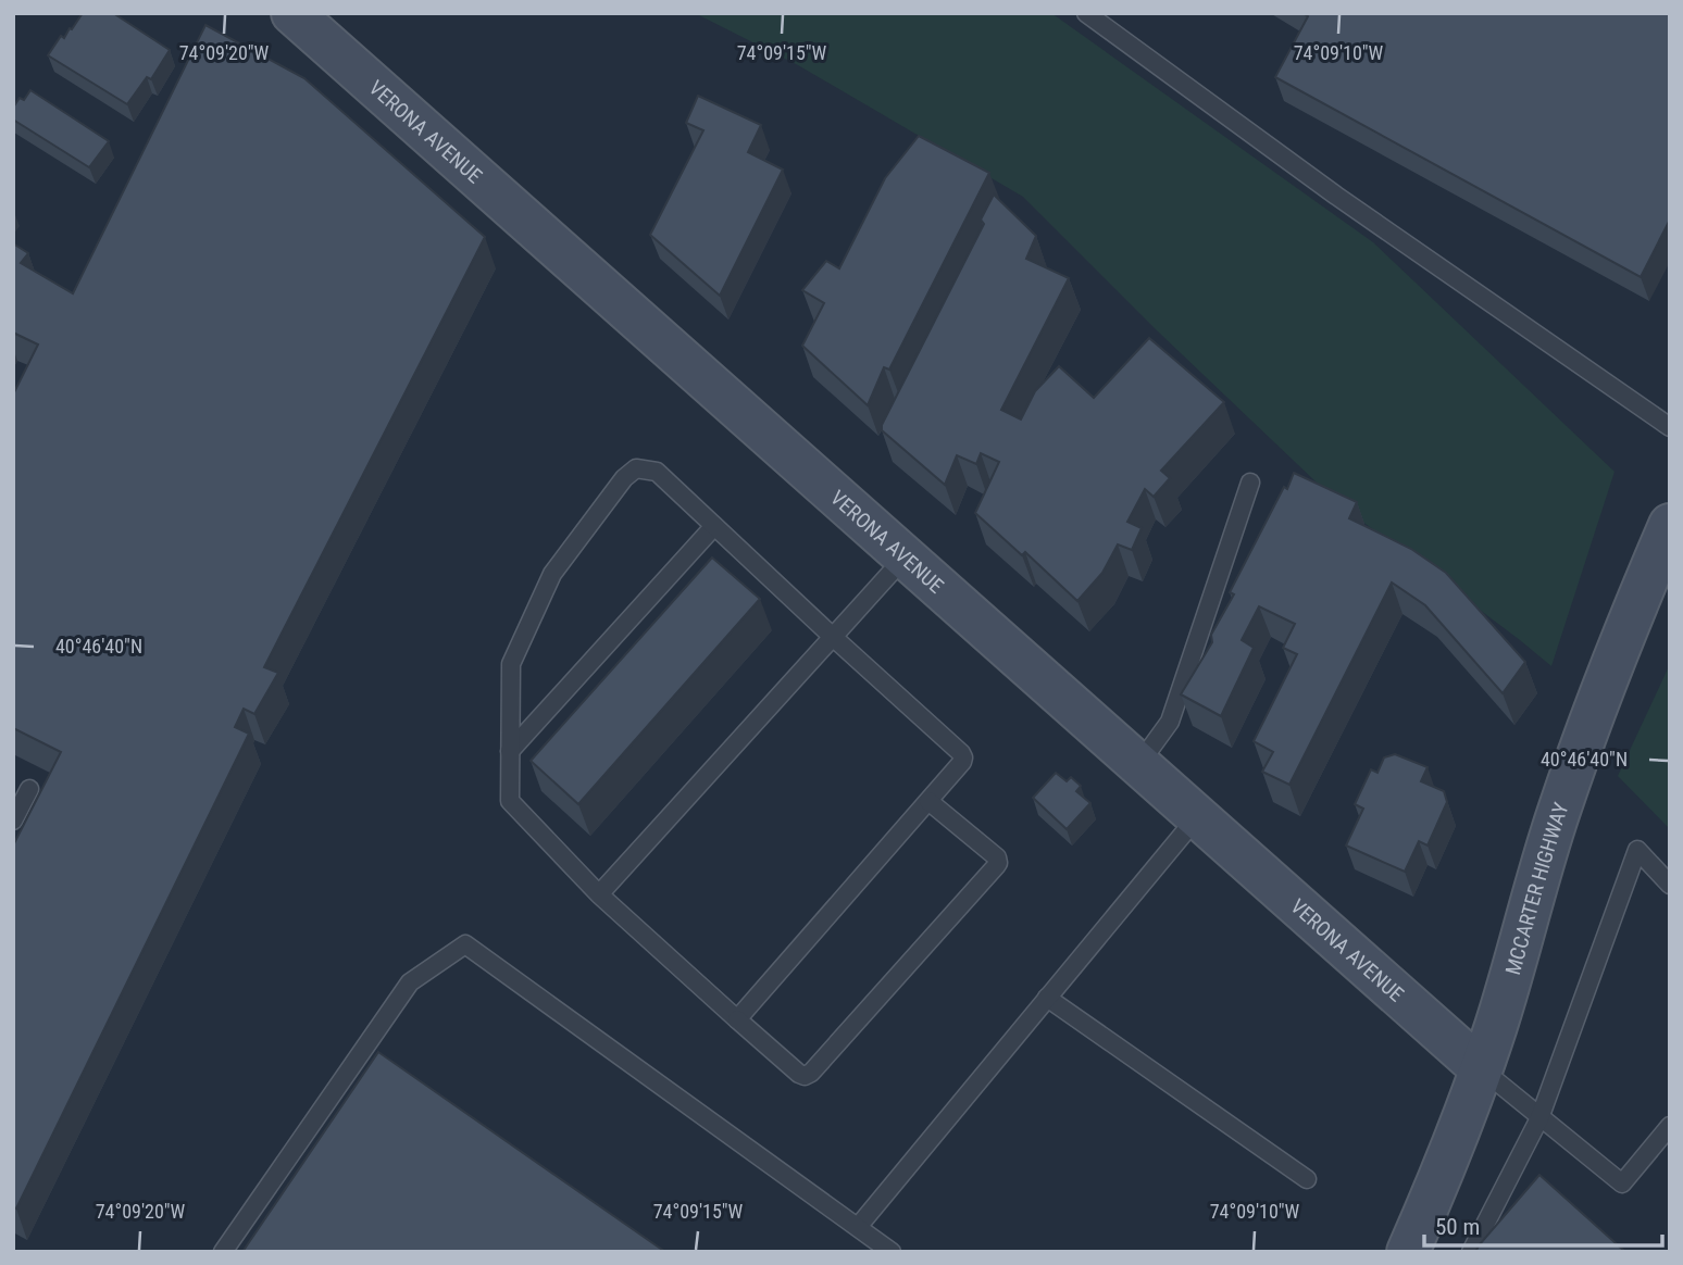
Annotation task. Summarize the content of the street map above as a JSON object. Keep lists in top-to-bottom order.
{
  "streets": {
    "street": ["VERONA AVENUE", "MCCARTER HIGHWAY"]
  },
  "crossings": [
    ["VERONA AVENUE", "MCCARTER HIGHWAY"]
  ],
  "scale_bar": "50 m",
  "coordinates": [
    "74°09'20\"W",
    "74°09'15\"W",
    "74°09'10\"W",
    "40°46'40\"N"
  ]
}
